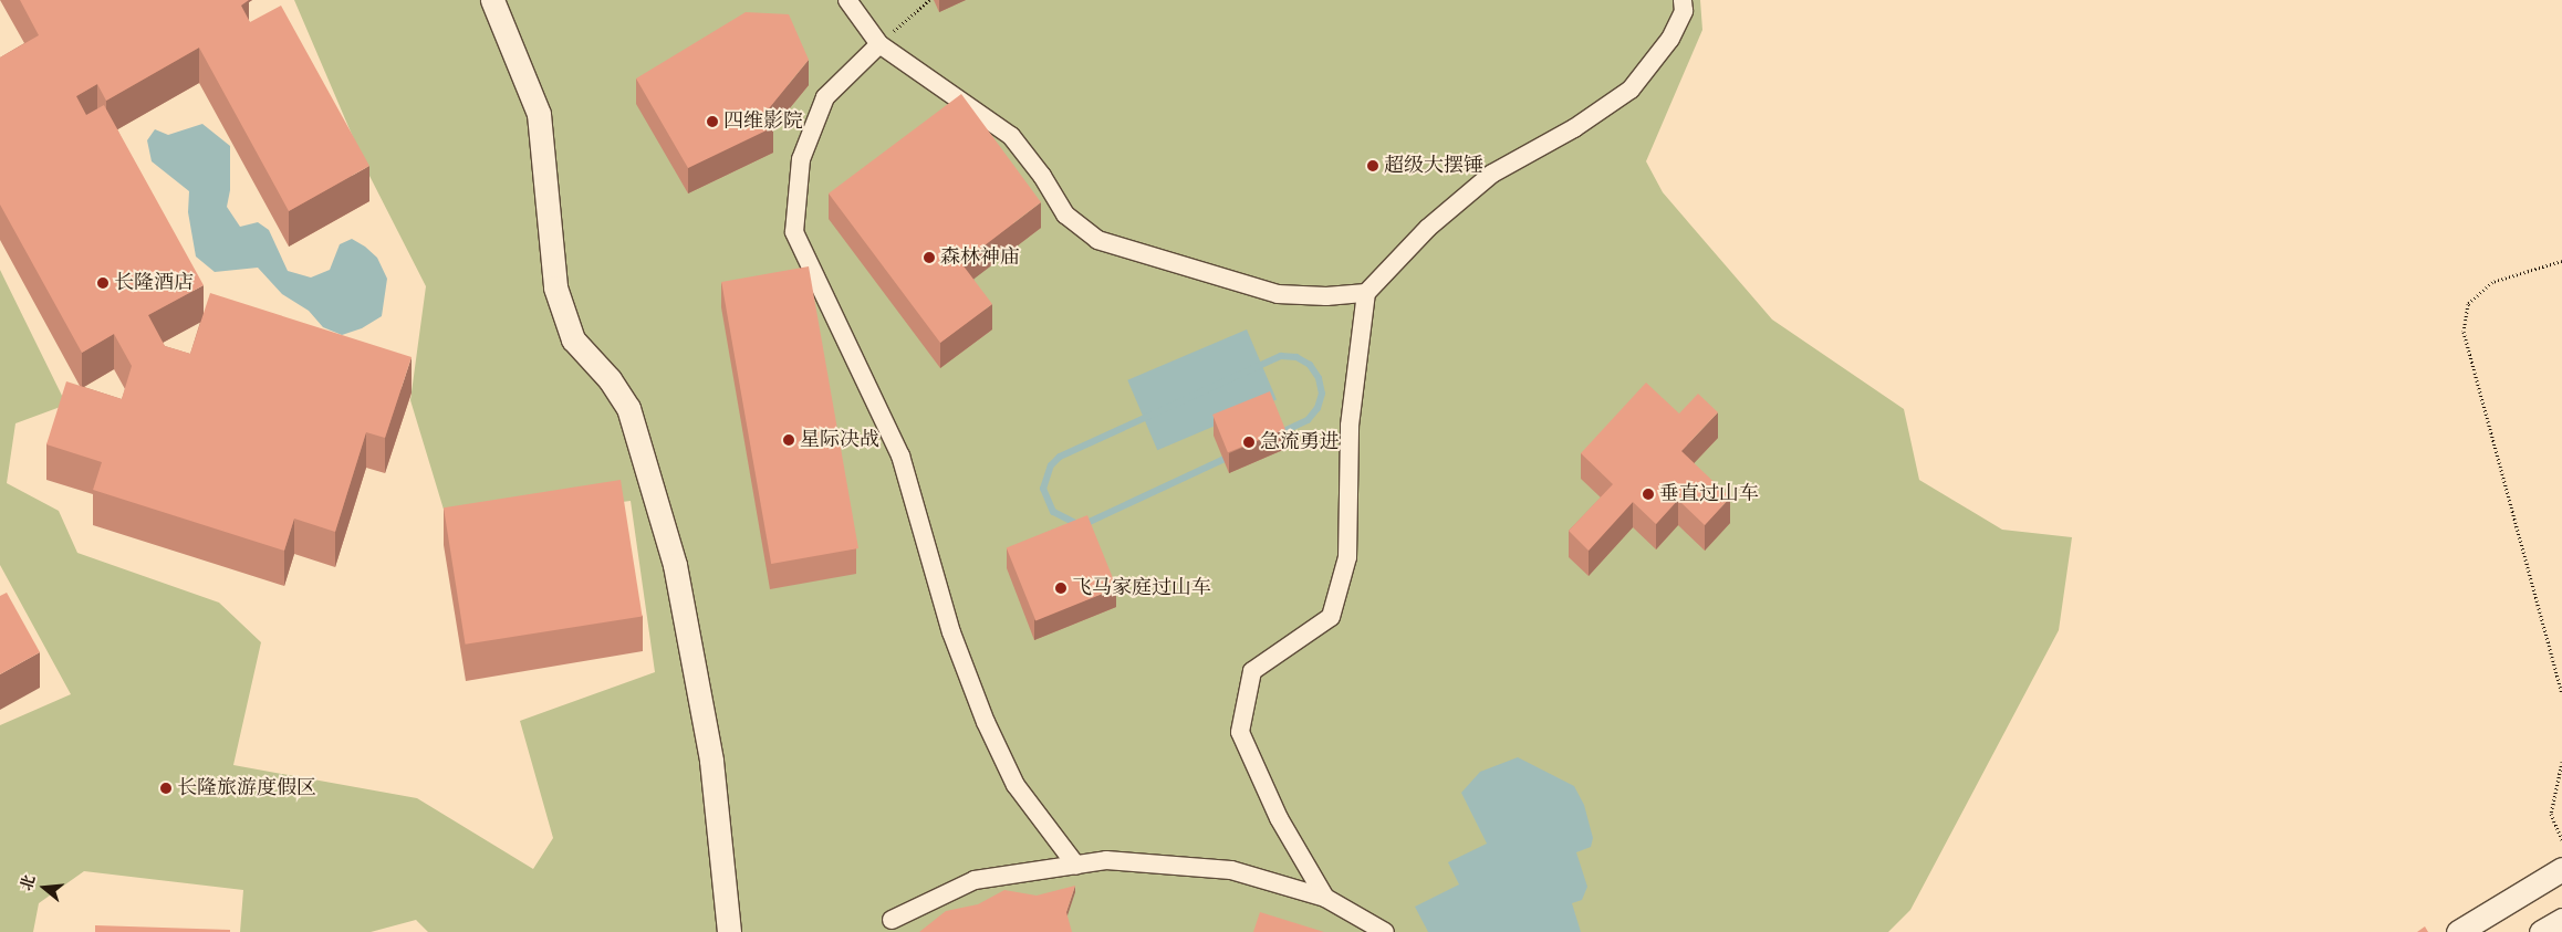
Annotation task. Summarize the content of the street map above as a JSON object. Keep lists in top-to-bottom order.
{
  "places": [
    "四维影院",
    "超级大摆锤",
    "森林神庙",
    "长隆酒店",
    "星际决战",
    "急流勇进",
    "垂直过山车",
    "飞马家庭过山车",
    "长隆旅游度假区"
  ],
  "north": "left"
}
